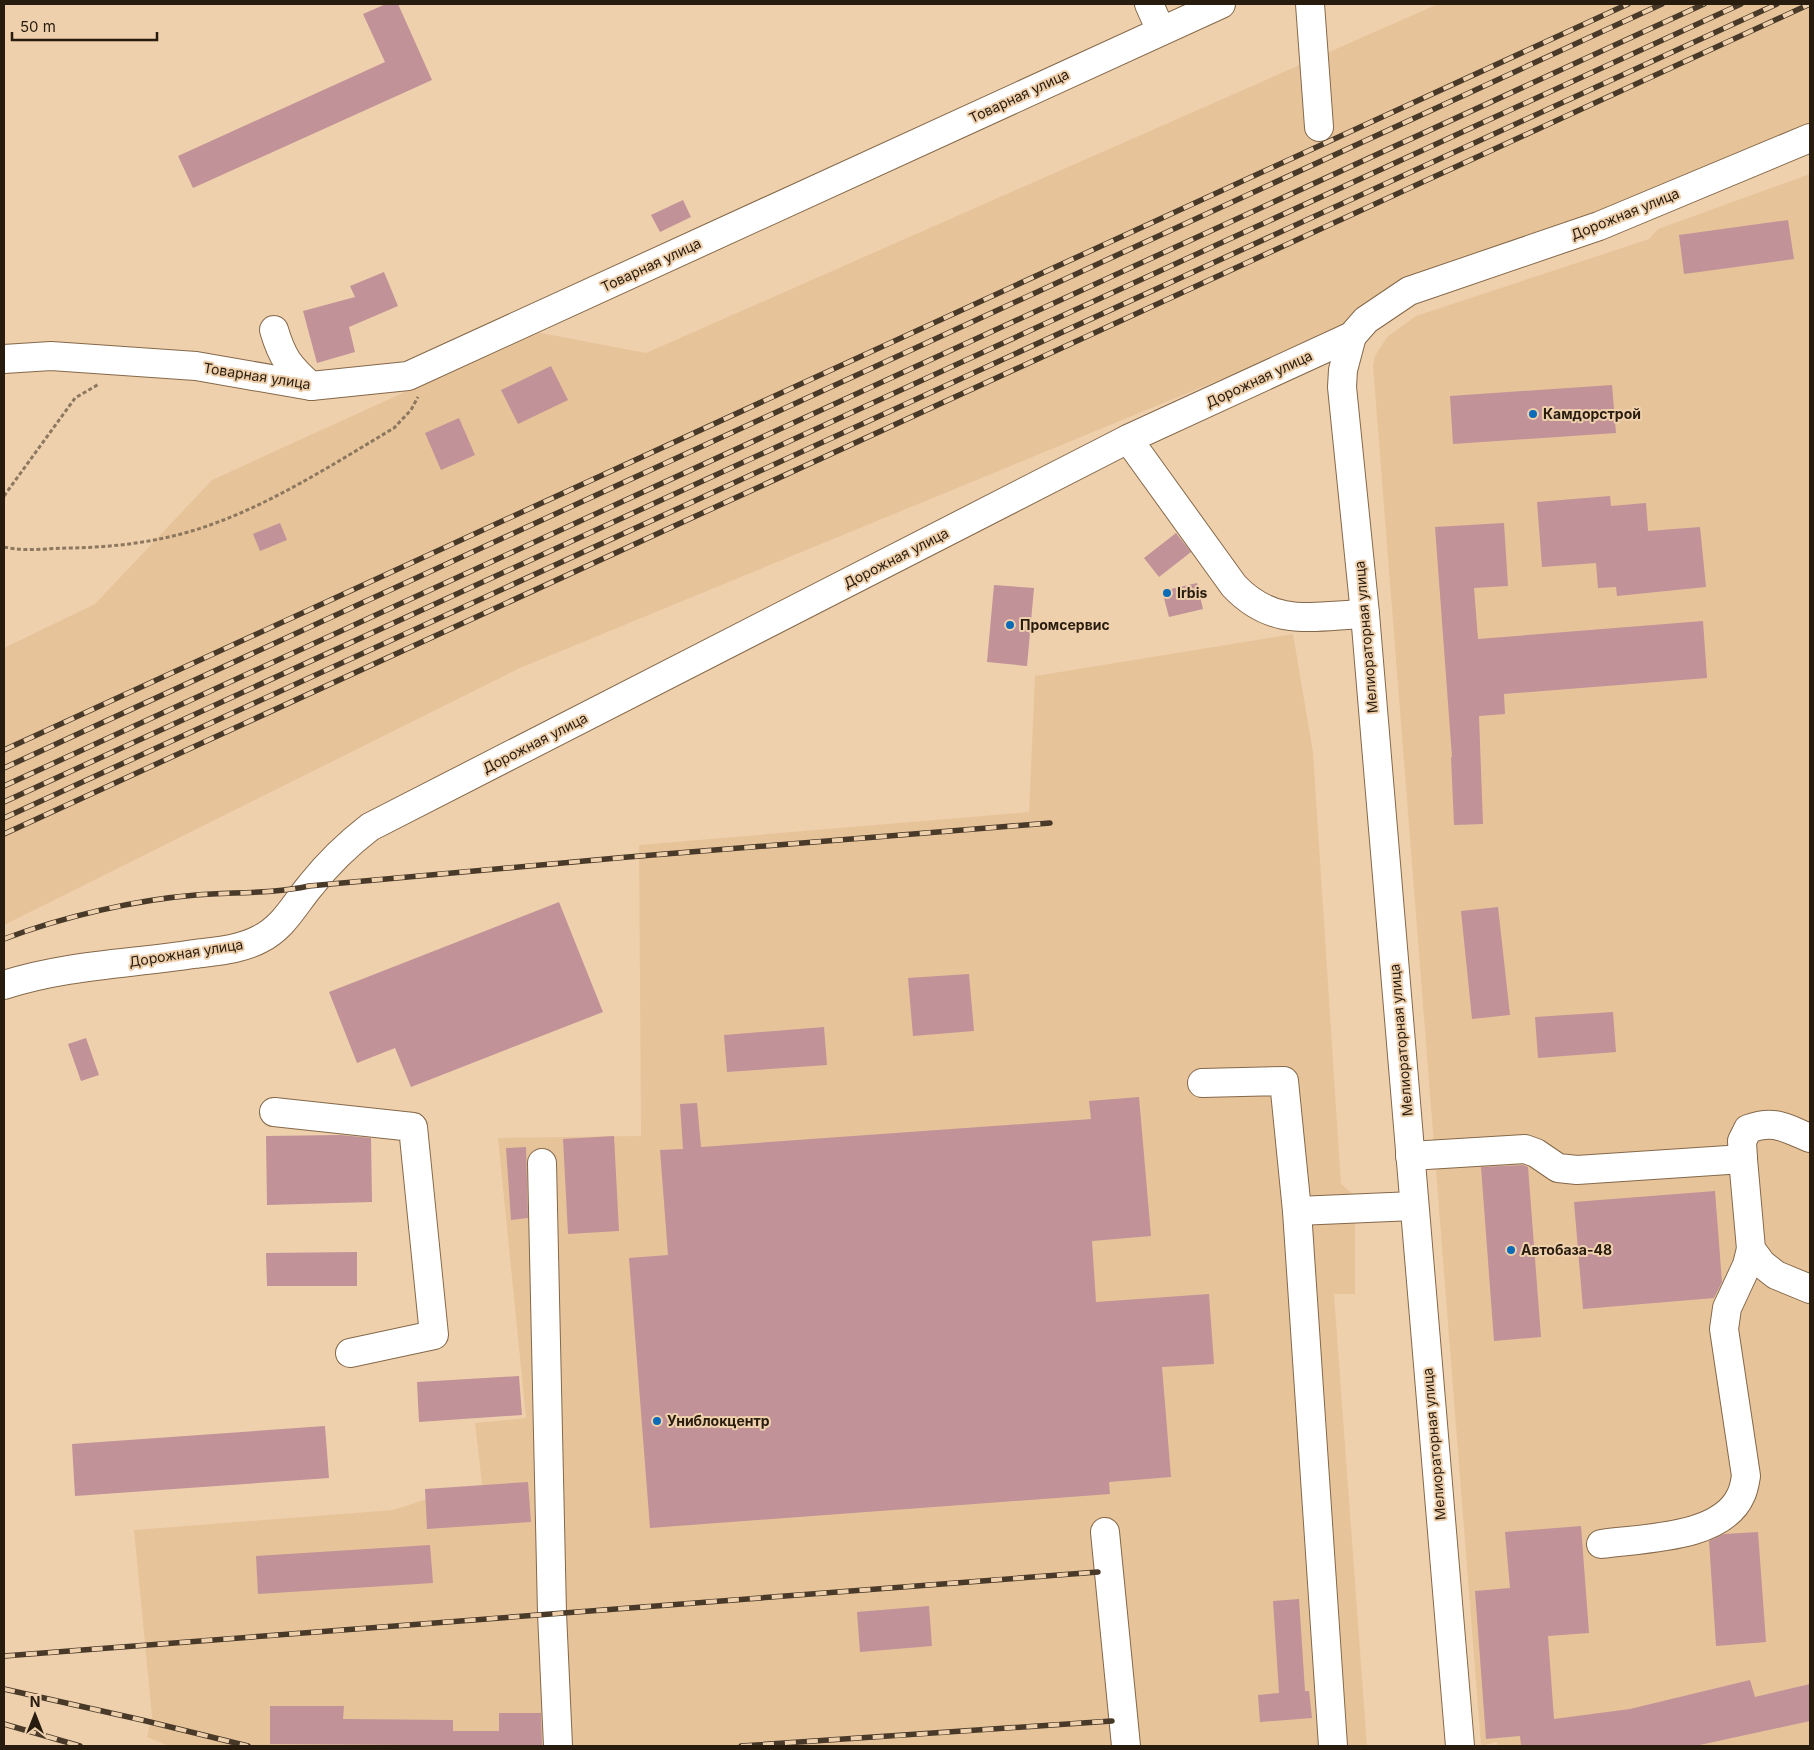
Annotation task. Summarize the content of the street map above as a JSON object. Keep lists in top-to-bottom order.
{
  "streets": {
    "street": ["Товарная улица", "Дорожная улица", "Мелиораторная улица"]
  },
  "crossings": [
    ["Дорожная улица", "Мелиораторная улица"]
  ],
  "places": [
    "Камдорстрой",
    "Irbis",
    "Промсервис",
    "Автобаза-48",
    "Униблокцентр"
  ],
  "scale_bar": "50 m",
  "north": "top"
}
